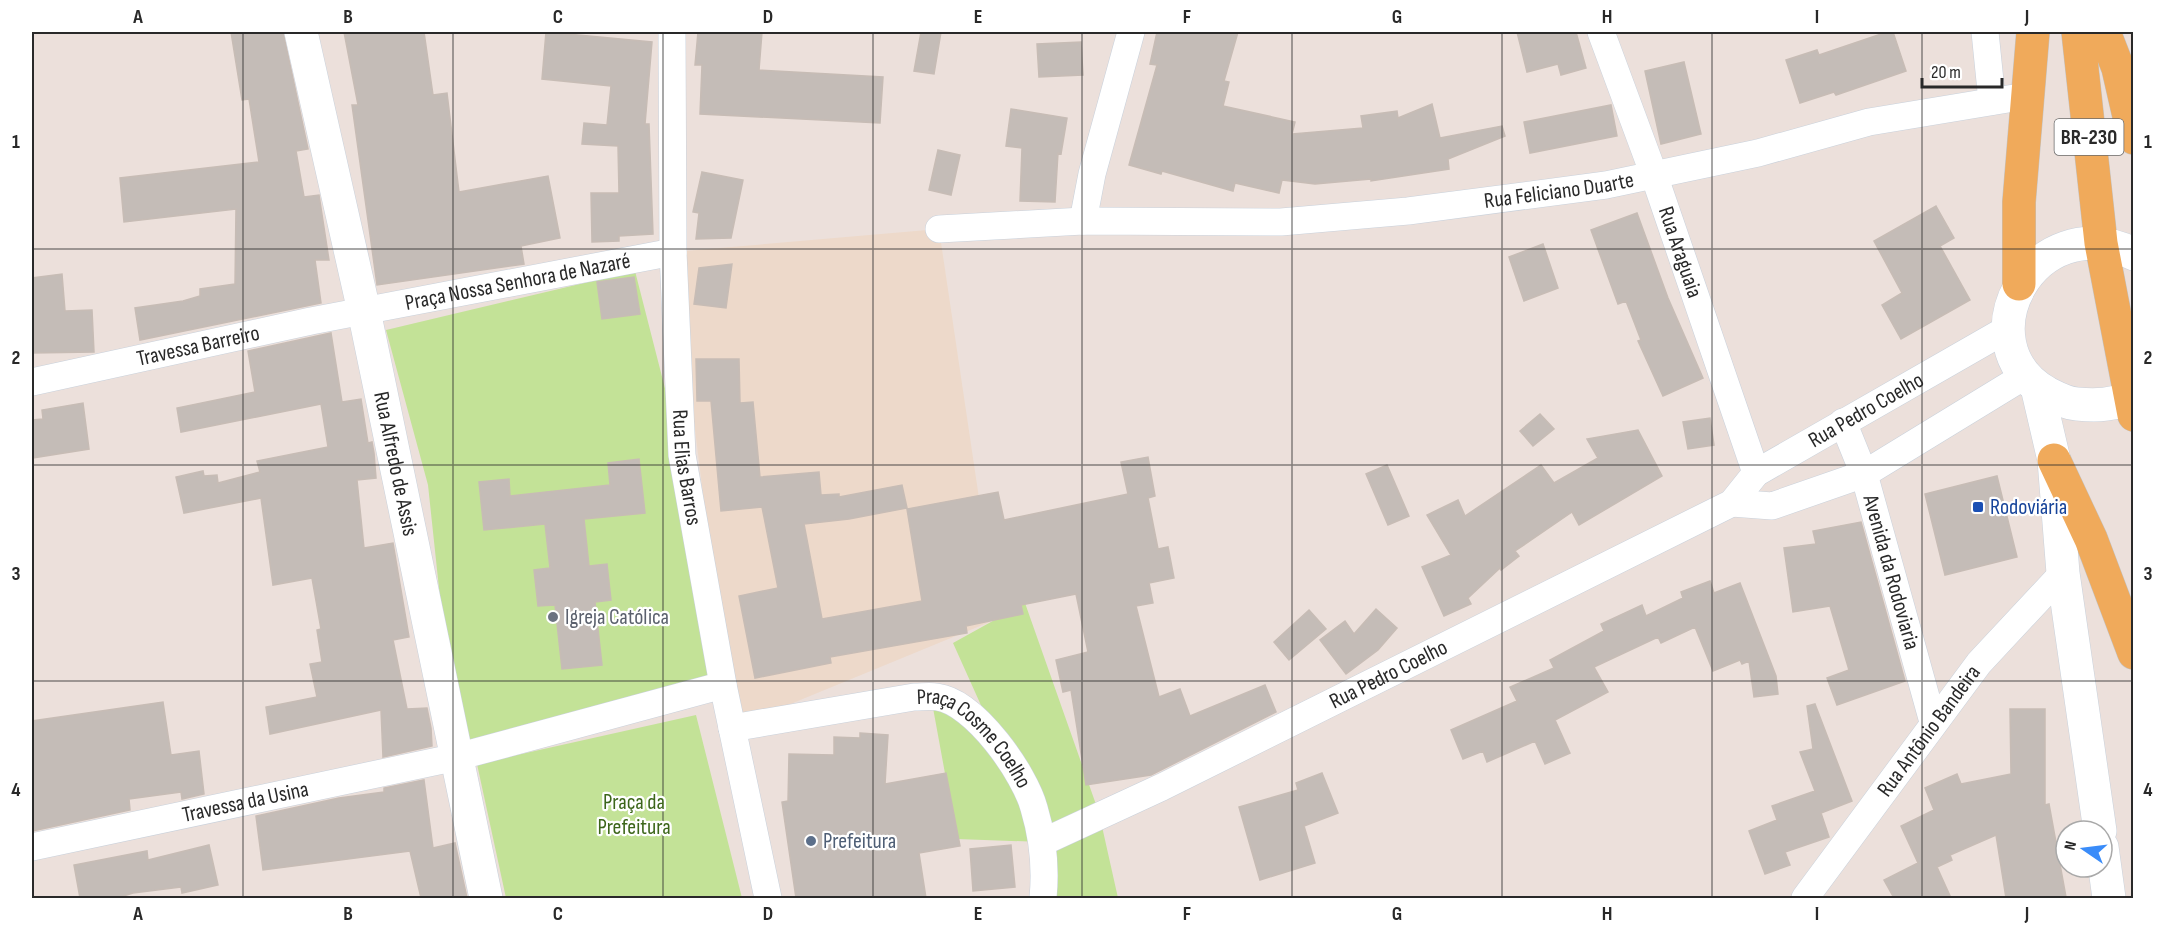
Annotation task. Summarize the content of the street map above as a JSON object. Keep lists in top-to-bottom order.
{
  "streets": {
    "main road": ["BR-230"],
    "street": [
      "Rua Feliciano Duarte",
      "Rua Araguaia",
      "Praça Nossa Senhora de Nazaré",
      "Travessa Barreiro",
      "Rua Pedro Coelho",
      "Rua Alfredo de Assis",
      "Rua Elias Barros",
      "Avenida da Rodoviaria",
      "Rua Antônio Bandeira",
      "Praça Cosme Coelho",
      "Travessa da Usina"
    ]
  },
  "crossings": [
    ["Rua Feliciano Duarte", "Rua Araguaia"],
    ["Rua Araguaia", "Rua Pedro Coelho"],
    ["Praça Nossa Senhora de Nazaré", "Travessa Barreiro"],
    ["Praça Nossa Senhora de Nazaré", "Rua Alfredo de Assis"],
    ["Praça Nossa Senhora de Nazaré", "Rua Elias Barros"],
    ["Travessa Barreiro", "Rua Alfredo de Assis"],
    ["Rua Pedro Coelho", "Avenida da Rodoviaria"],
    ["Rua Pedro Coelho", "Praça Cosme Coelho"],
    ["Rua Alfredo de Assis", "Travessa da Usina"],
    ["Rua Elias Barros", "Praça Cosme Coelho"],
    ["Avenida da Rodoviaria", "Rua Antônio Bandeira"]
  ],
  "parks": ["Praça da Prefeitura"],
  "places": {
    "transit": ["Rodoviária"],
    "other": ["Igreja Católica", "Prefeitura"]
  },
  "scale_bar": "20 m",
  "north": "left",
  "grid": {
    "columns": [
      "A",
      "B",
      "C",
      "D",
      "E",
      "F",
      "G",
      "H",
      "I",
      "J"
    ],
    "rows": [
      "1",
      "2",
      "3",
      "4"
    ]
  }
}
